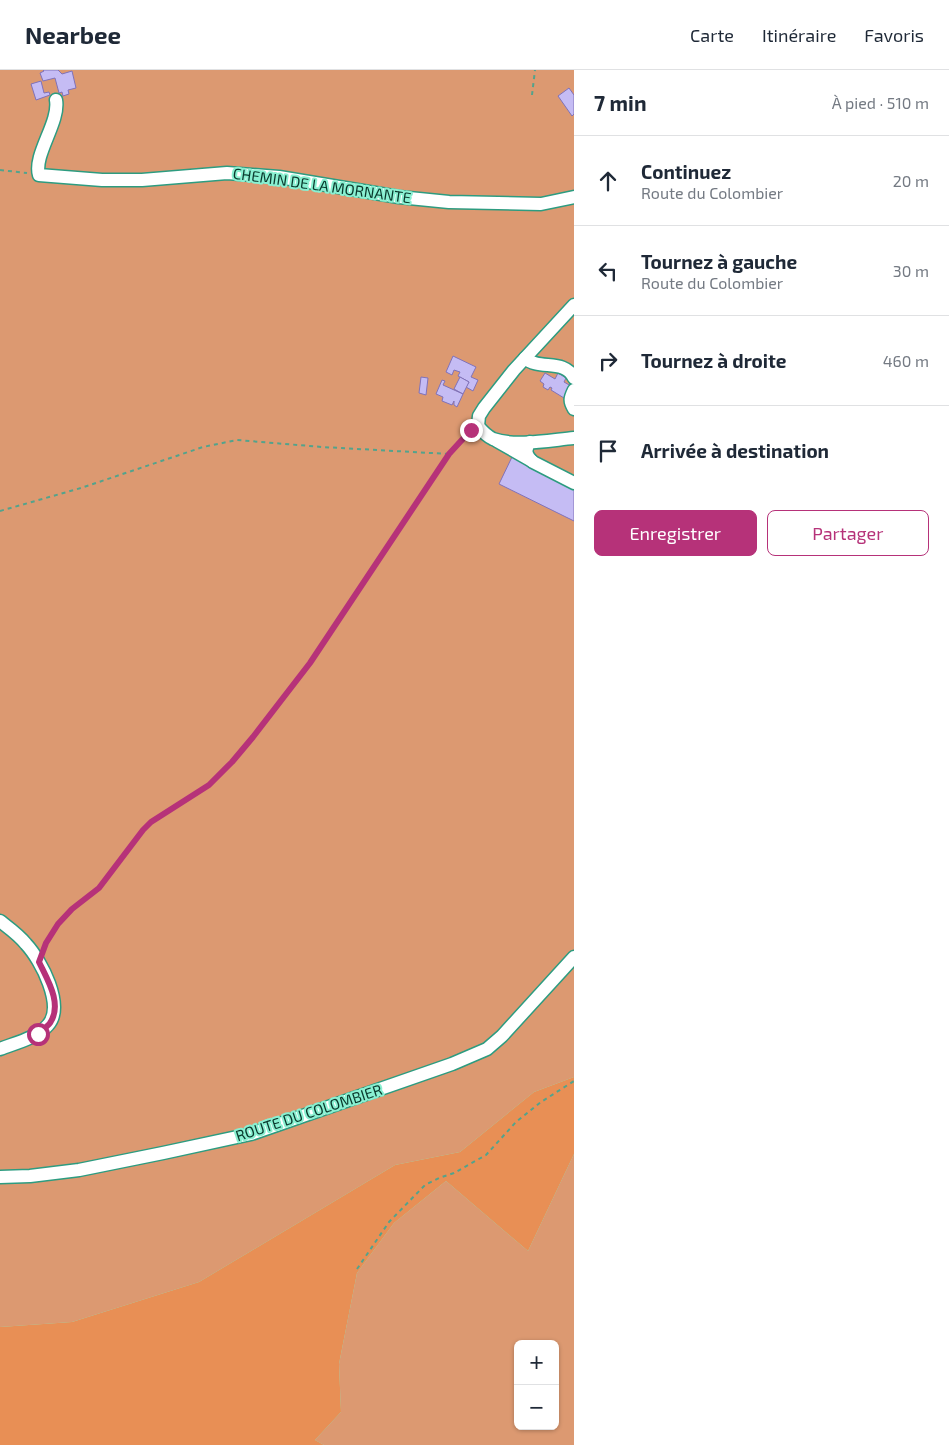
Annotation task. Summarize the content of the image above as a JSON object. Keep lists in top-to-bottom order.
{
  "streets": {
    "street": ["CHEMIN DE LA MORNANTE", "ROUTE DU COLOMBIER"]
  },
  "page": {
    "header": "Nearbee",
    "nav": ["Carte", "Itinéraire", "Favoris"],
    "heading": ["7 min", "À pied · 510 m"],
    "list": [
      ["Continuez", "Route du Colombier", "20 m"],
      ["Tournez à gauche", "Route du Colombier", "30 m"],
      ["Tournez à droite", "460 m"],
      "Arrivée à destination"
    ],
    "buttons": ["Enregistrer", "Partager"],
    "map_buttons": ["+", "−"]
  }
}
